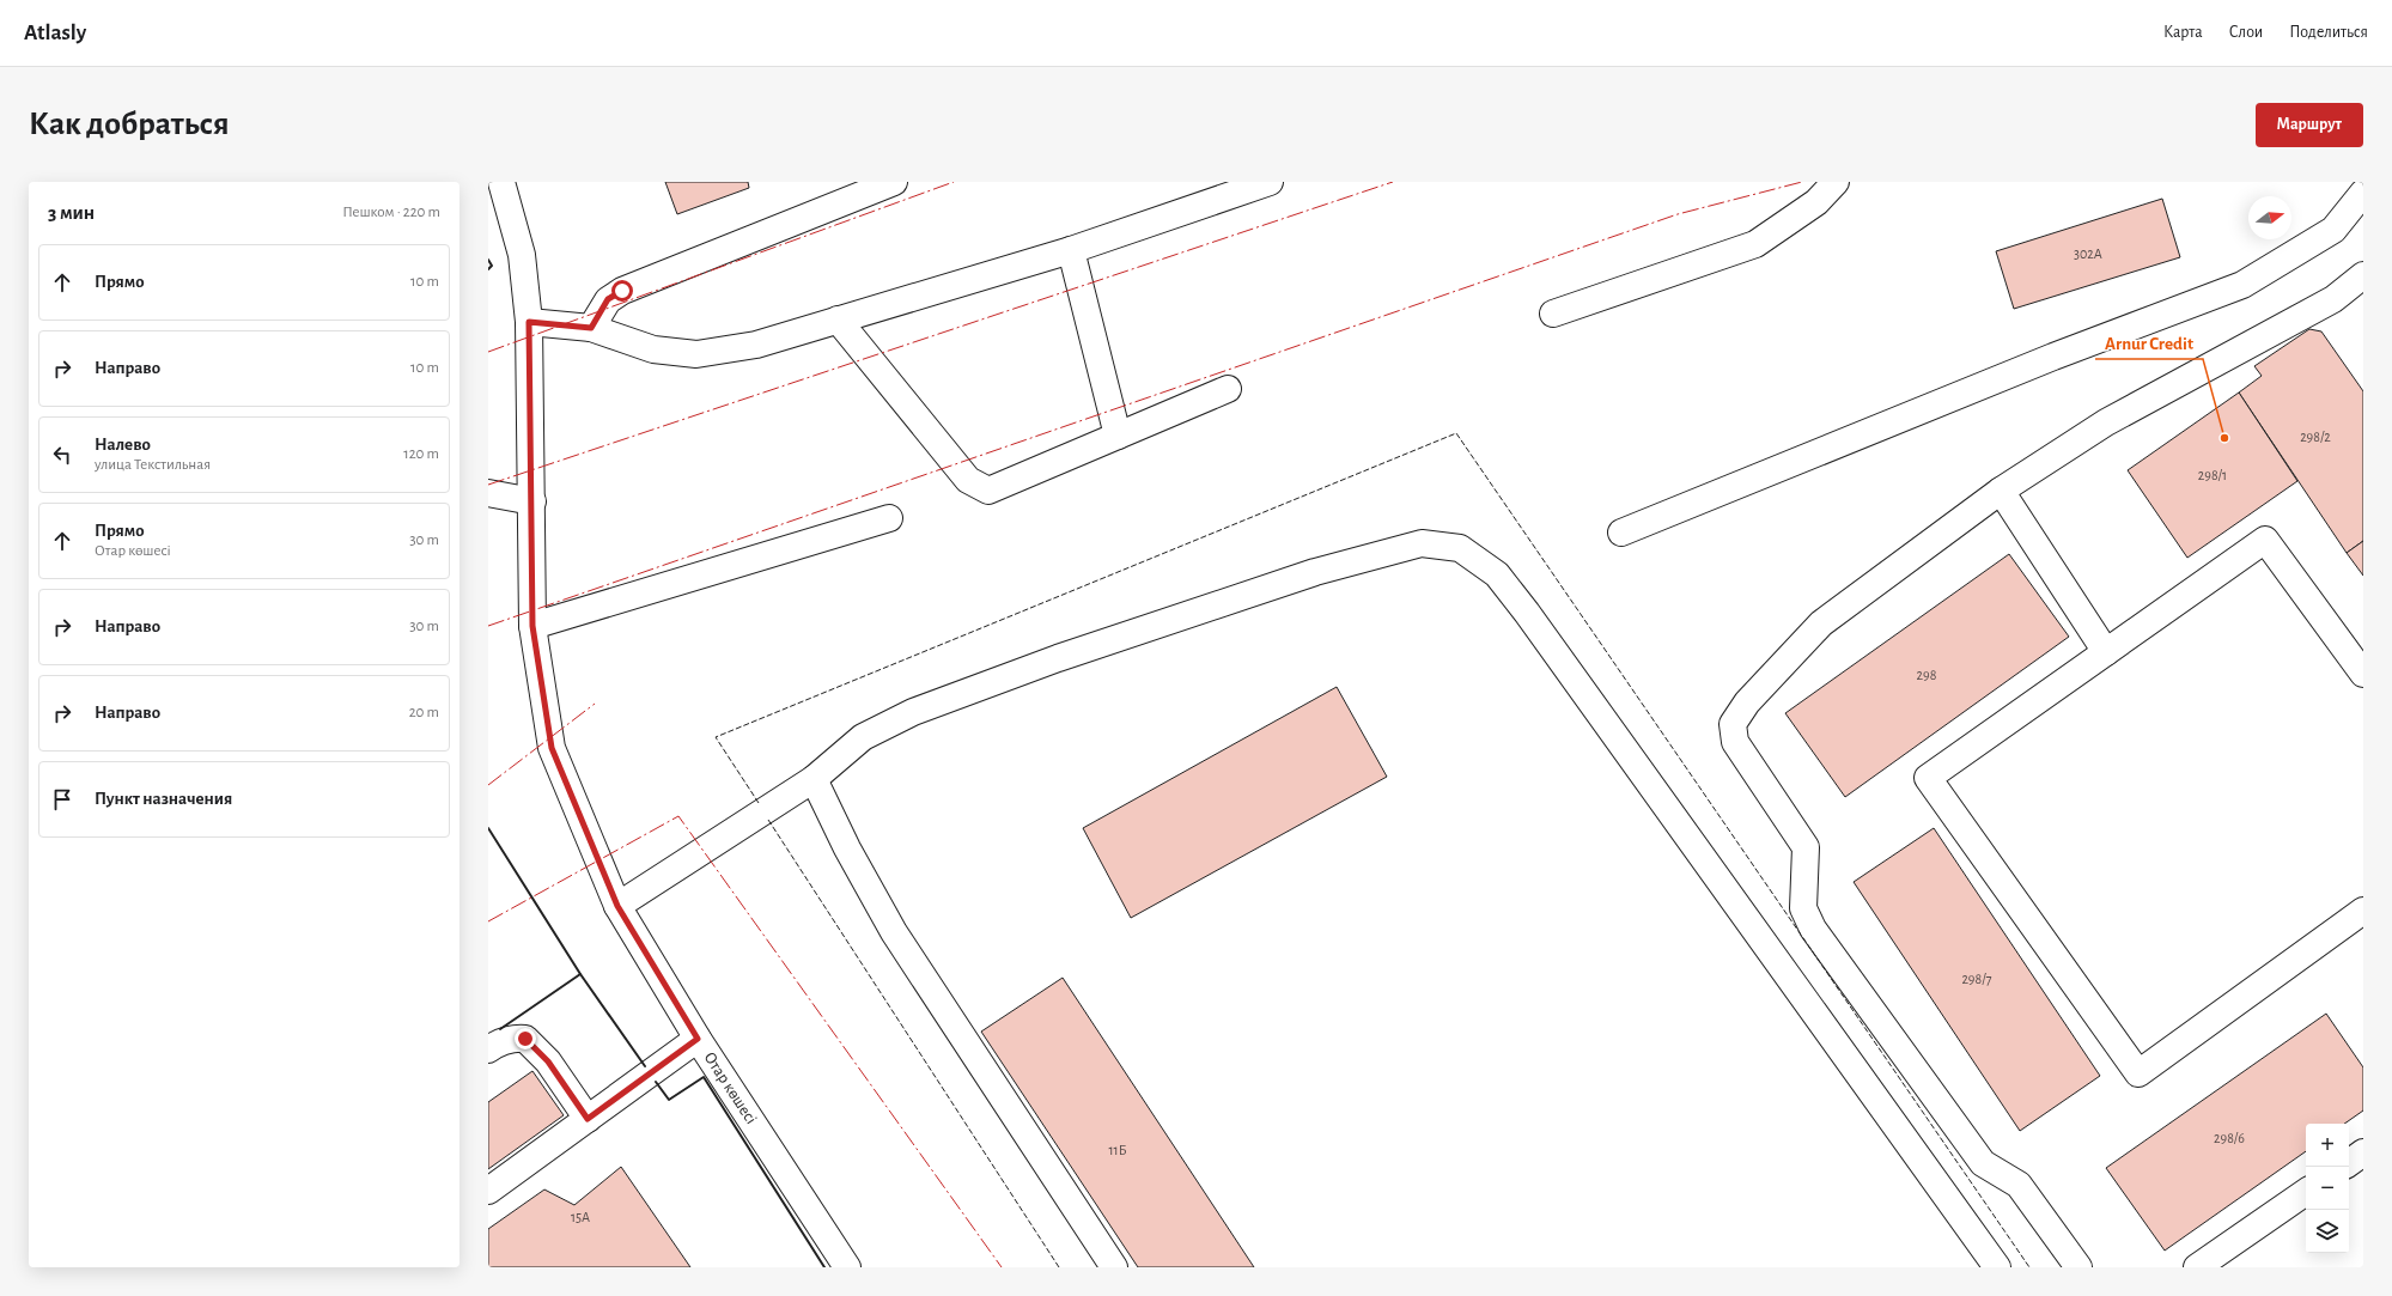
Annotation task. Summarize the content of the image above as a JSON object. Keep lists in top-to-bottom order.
{
  "streets": {
    "street": ["Отар көшесі"]
  },
  "places": ["Arnur Credit"],
  "house_numbers": [
    "302А",
    "298/2",
    "298/1",
    "298",
    "298/7",
    "298/6",
    "11Б",
    "15А"
  ],
  "north": "right",
  "page": {
    "header": "Atlasly",
    "nav": ["Карта", "Слои", "Поделиться"],
    "buttons": "Маршрут",
    "title": "Как добраться",
    "heading": ["3 мин", "Пешком · 220 m"],
    "list": [
      ["Прямо", "10 m"],
      ["Направо", "10 m"],
      ["Налево", "улица Текстильная", "120 m"],
      ["Прямо", "Отар көшесі", "30 m"],
      ["Направо", "30 m"],
      ["Направо", "20 m"],
      "Пункт назначения"
    ],
    "map_buttons": ["+", "−"]
  }
}
